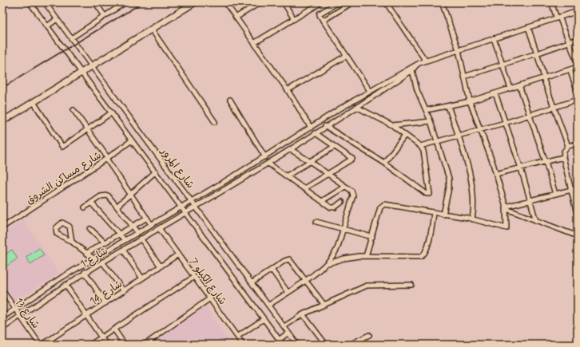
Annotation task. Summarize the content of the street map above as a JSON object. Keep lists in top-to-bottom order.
{
  "streets": {
    "street": [
      "شارع المرور",
      "شارع مساكن الشروق",
      "شارع 1",
      "شارع الكيلو 7",
      "شارع 14",
      "شارع 13"
    ]
  },
  "crossings": [
    ["شارع المرور", "شارع مساكن الشروق"],
    ["شارع المرور", "شارع 1"],
    ["شارع 1", "شارع الكيلو 7"],
    ["شارع 1", "شارع 13"],
    ["شارع الكيلو 7", "شارع 14"]
  ]
}
